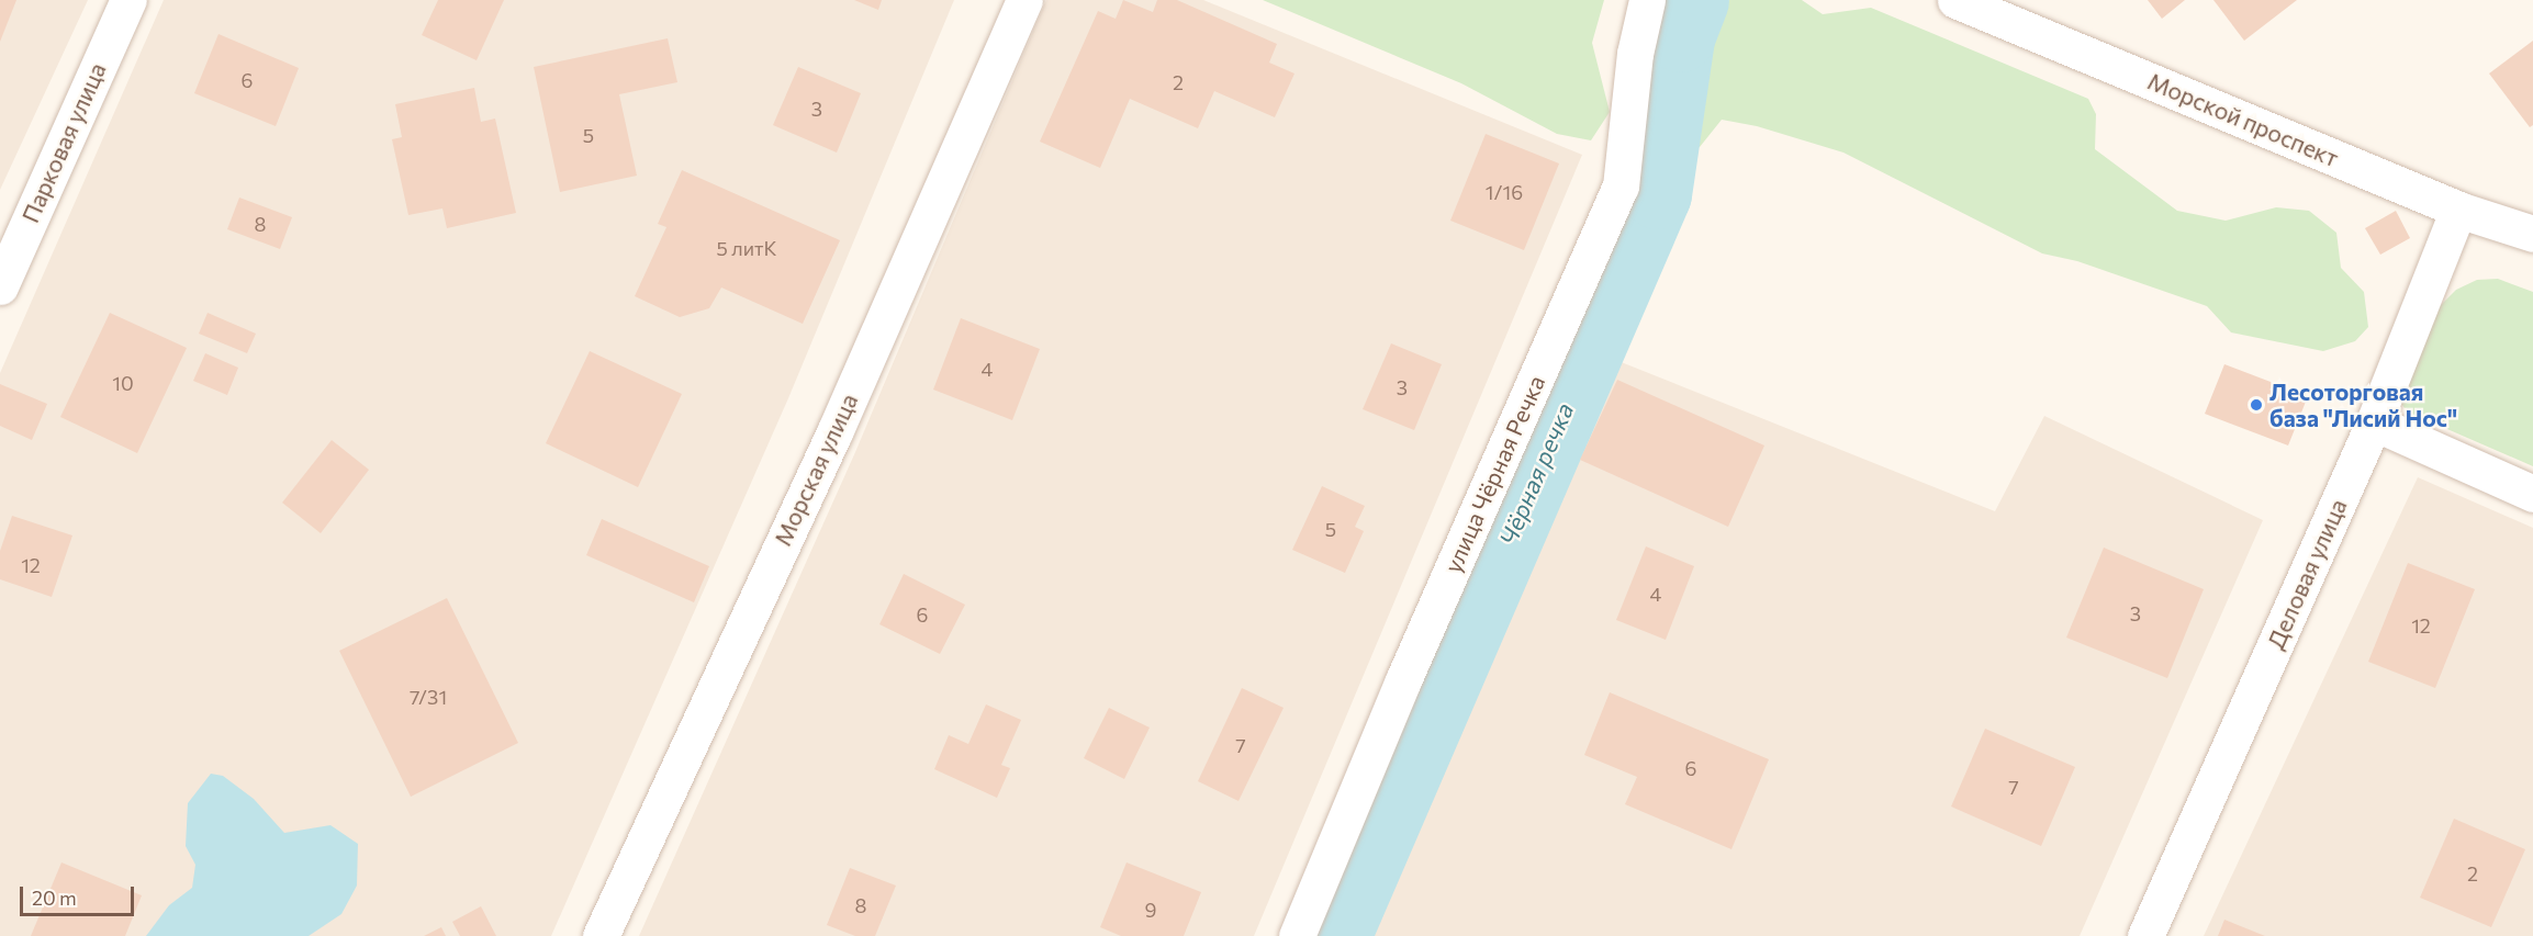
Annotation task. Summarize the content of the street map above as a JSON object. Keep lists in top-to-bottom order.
{
  "streets": {
    "street": [
      "Морской проспект",
      "Парковая улица",
      "Морская улица",
      "улица Чёрная Речка",
      "Деловая улица"
    ]
  },
  "crossings": [
    ["Морской проспект", "Деловая улица"]
  ],
  "water": ["Чёрная речка"],
  "places": ["Лесоторговая база \"Лисий Нос\""],
  "house_numbers": [
    "6",
    "2",
    "3",
    "5",
    "1/16",
    "8",
    "5 литК",
    "4",
    "10",
    "3",
    "5",
    "12",
    "4",
    "3",
    "6",
    "12",
    "7/31",
    "7",
    "6",
    "7",
    "2",
    "8",
    "9"
  ],
  "scale_bar": "20 m"
}
